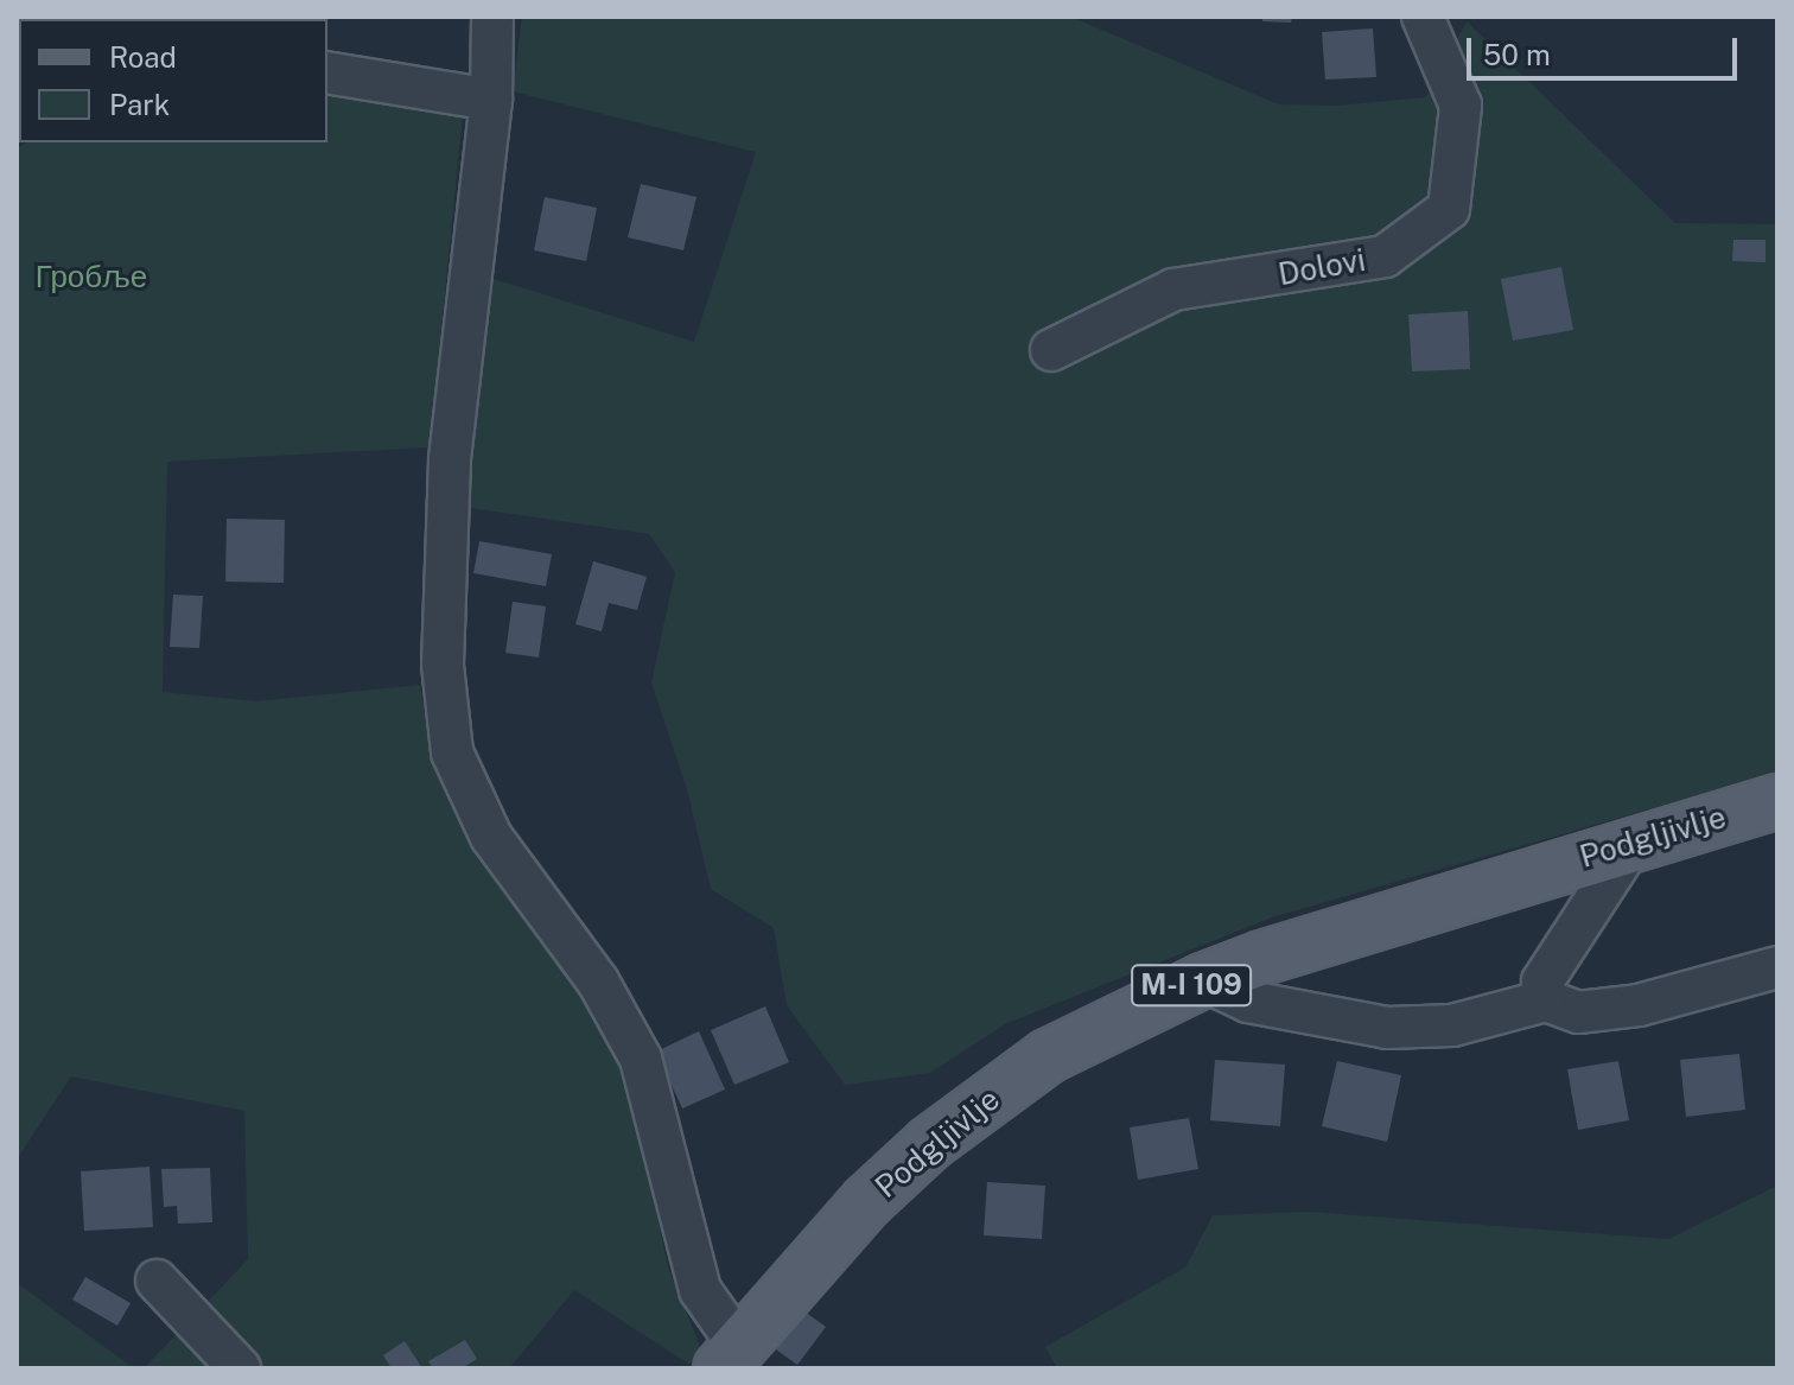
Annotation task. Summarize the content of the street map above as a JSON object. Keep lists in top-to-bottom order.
{
  "streets": {
    "main road": ["Podgljivlje", "M-I 109"],
    "street": ["Dolovi"]
  },
  "parks": ["Гробље"],
  "legend": ["Road", "Park"],
  "scale_bar": "50 m"
}
